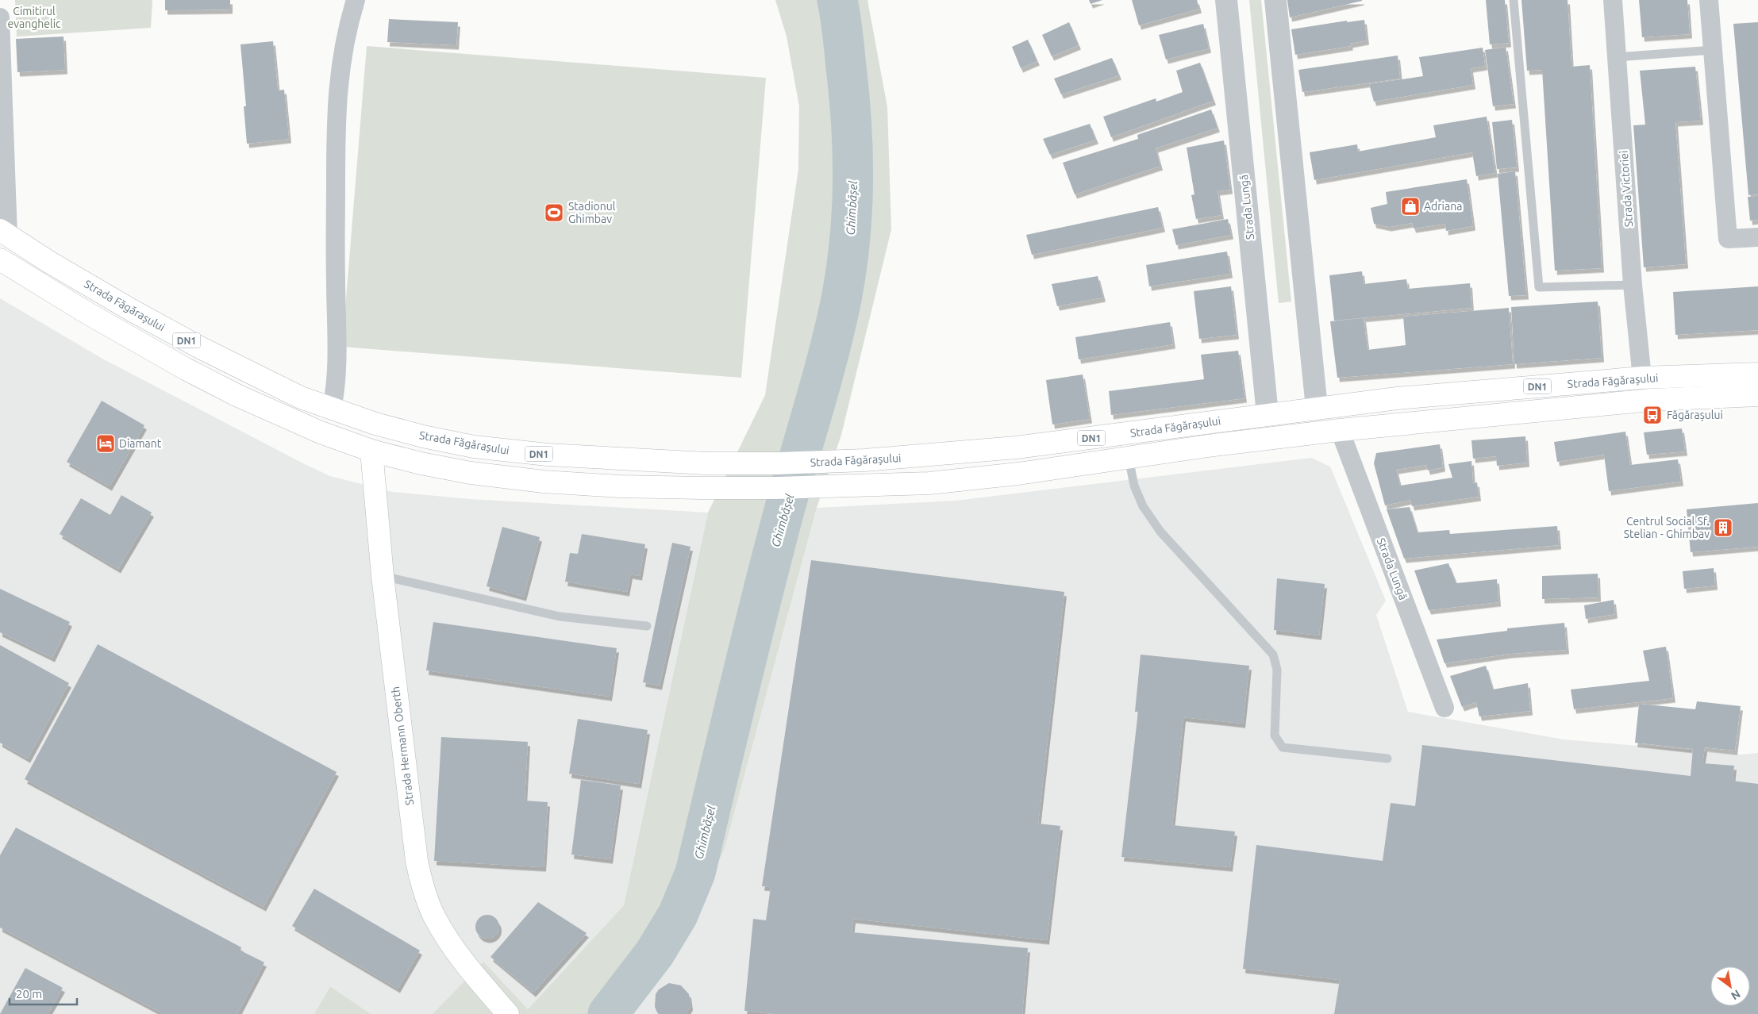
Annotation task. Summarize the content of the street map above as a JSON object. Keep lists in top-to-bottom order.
{
  "streets": {
    "main road": ["Strada Făgărașului", "DN1", "Strada Hermann Oberth"],
    "street": ["Strada Victoriei", "Strada Lungă"]
  },
  "crossings": [
    ["Strada Victoriei", "Strada Făgărașului"],
    ["Strada Lungă", "Strada Făgărașului"],
    ["Strada Făgărașului", "Strada Hermann Oberth"]
  ],
  "water": ["Ghimbășel"],
  "parks": ["Cimitirul evanghelic"],
  "places": {
    "shop": ["Adriana"],
    "sports": ["Stadionul Ghimbav"],
    "bus stop": ["Făgărașului"],
    "hotel": ["Diamant"],
    "building": ["Centrul Social Sf. Stelian - Ghimbav"]
  },
  "scale_bar": "20 m",
  "north": "bottom right"
}
